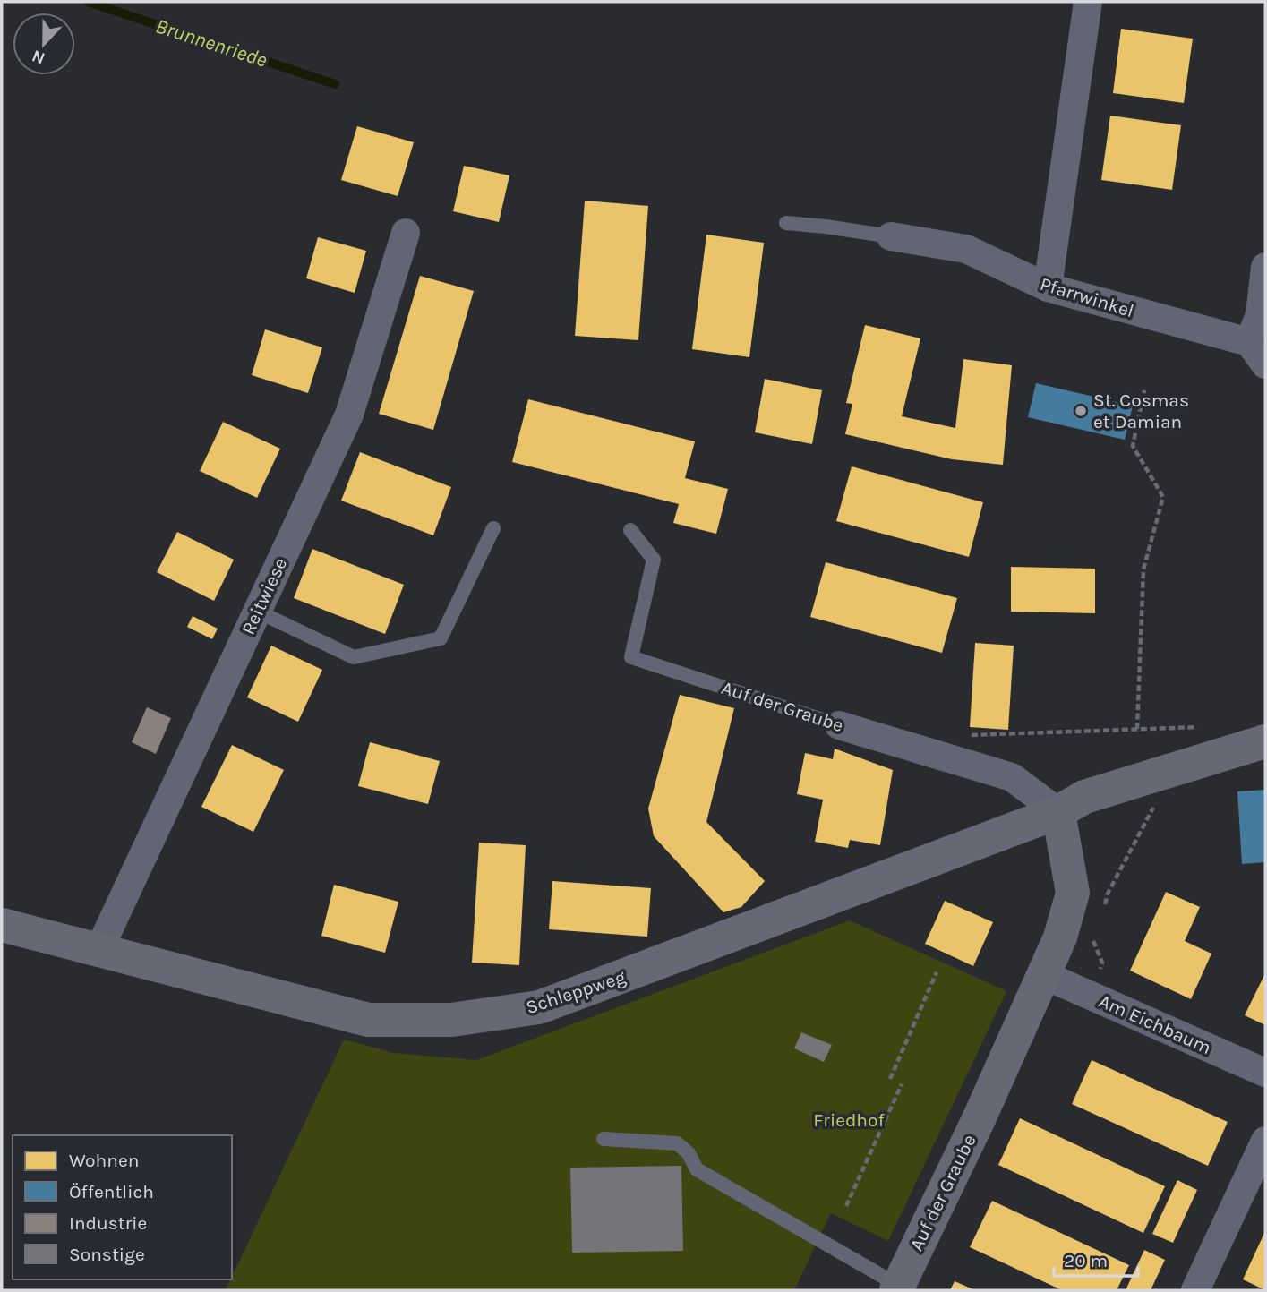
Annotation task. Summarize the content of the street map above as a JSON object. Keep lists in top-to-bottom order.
{
  "streets": {
    "street": [
      "Pfarrwinkel",
      "Reitwiese",
      "Auf der Graube",
      "Schleppweg",
      "Am Eichbaum"
    ]
  },
  "crossings": [
    ["Reitwiese", "Schleppweg"],
    ["Auf der Graube", "Schleppweg"],
    ["Auf der Graube", "Am Eichbaum"]
  ],
  "water": ["Brunnenriede"],
  "parks": ["Friedhof"],
  "places": ["St. Cosmas et Damian"],
  "legend": [
    "Wohnen",
    "Öffentlich",
    "Industrie",
    "Sonstige"
  ],
  "scale_bar": "20 m",
  "north": "bottom"
}
